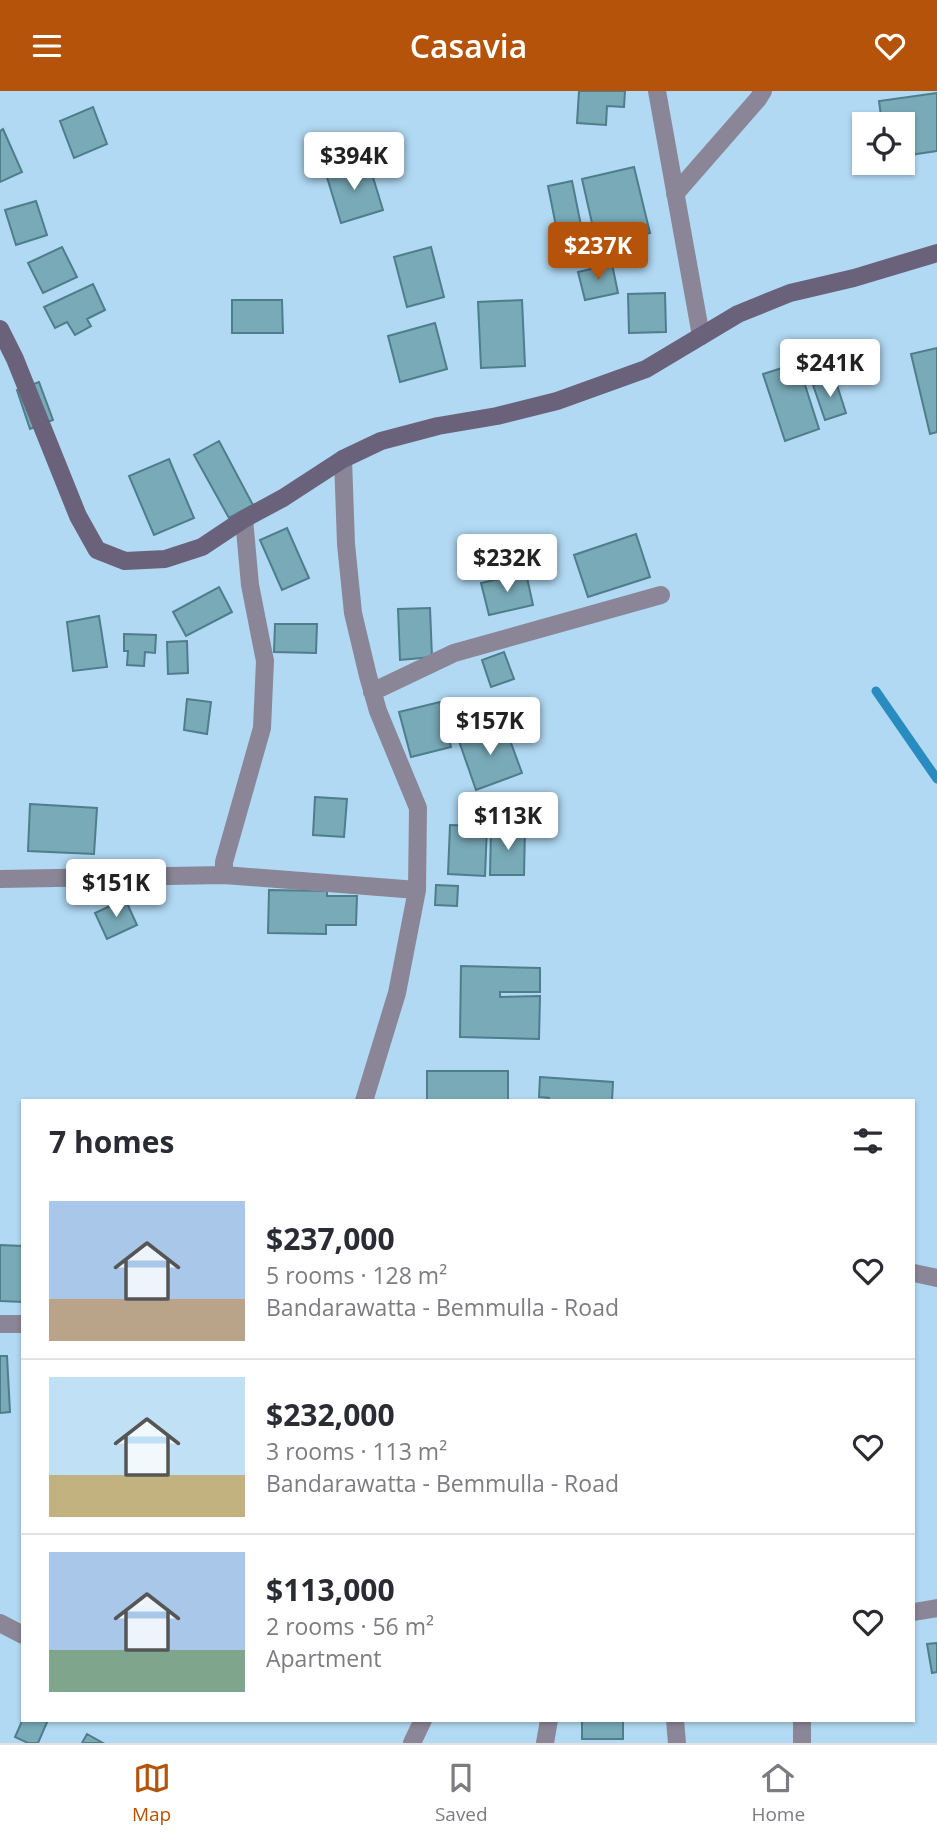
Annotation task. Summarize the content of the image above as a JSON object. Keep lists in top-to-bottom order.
{
  "page": {
    "header": "Casavia",
    "price": [
      "$394K",
      "$237K",
      "$241K",
      "$232K",
      "$157K",
      "$113K",
      "$151K"
    ],
    "heading": "7 homes",
    "list": [
      {
        "name": "$237,000",
        "note": "5 rooms · 128 m² · Bandarawatta - Bemmulla - Road"
      },
      {
        "name": "$232,000",
        "note": "3 rooms · 113 m² · Bandarawatta - Bemmulla - Road"
      },
      {
        "name": "$113,000",
        "note": "2 rooms · 56 m² · Apartment"
      }
    ],
    "tabs": ["Map", "Saved", "Home"]
  }
}
